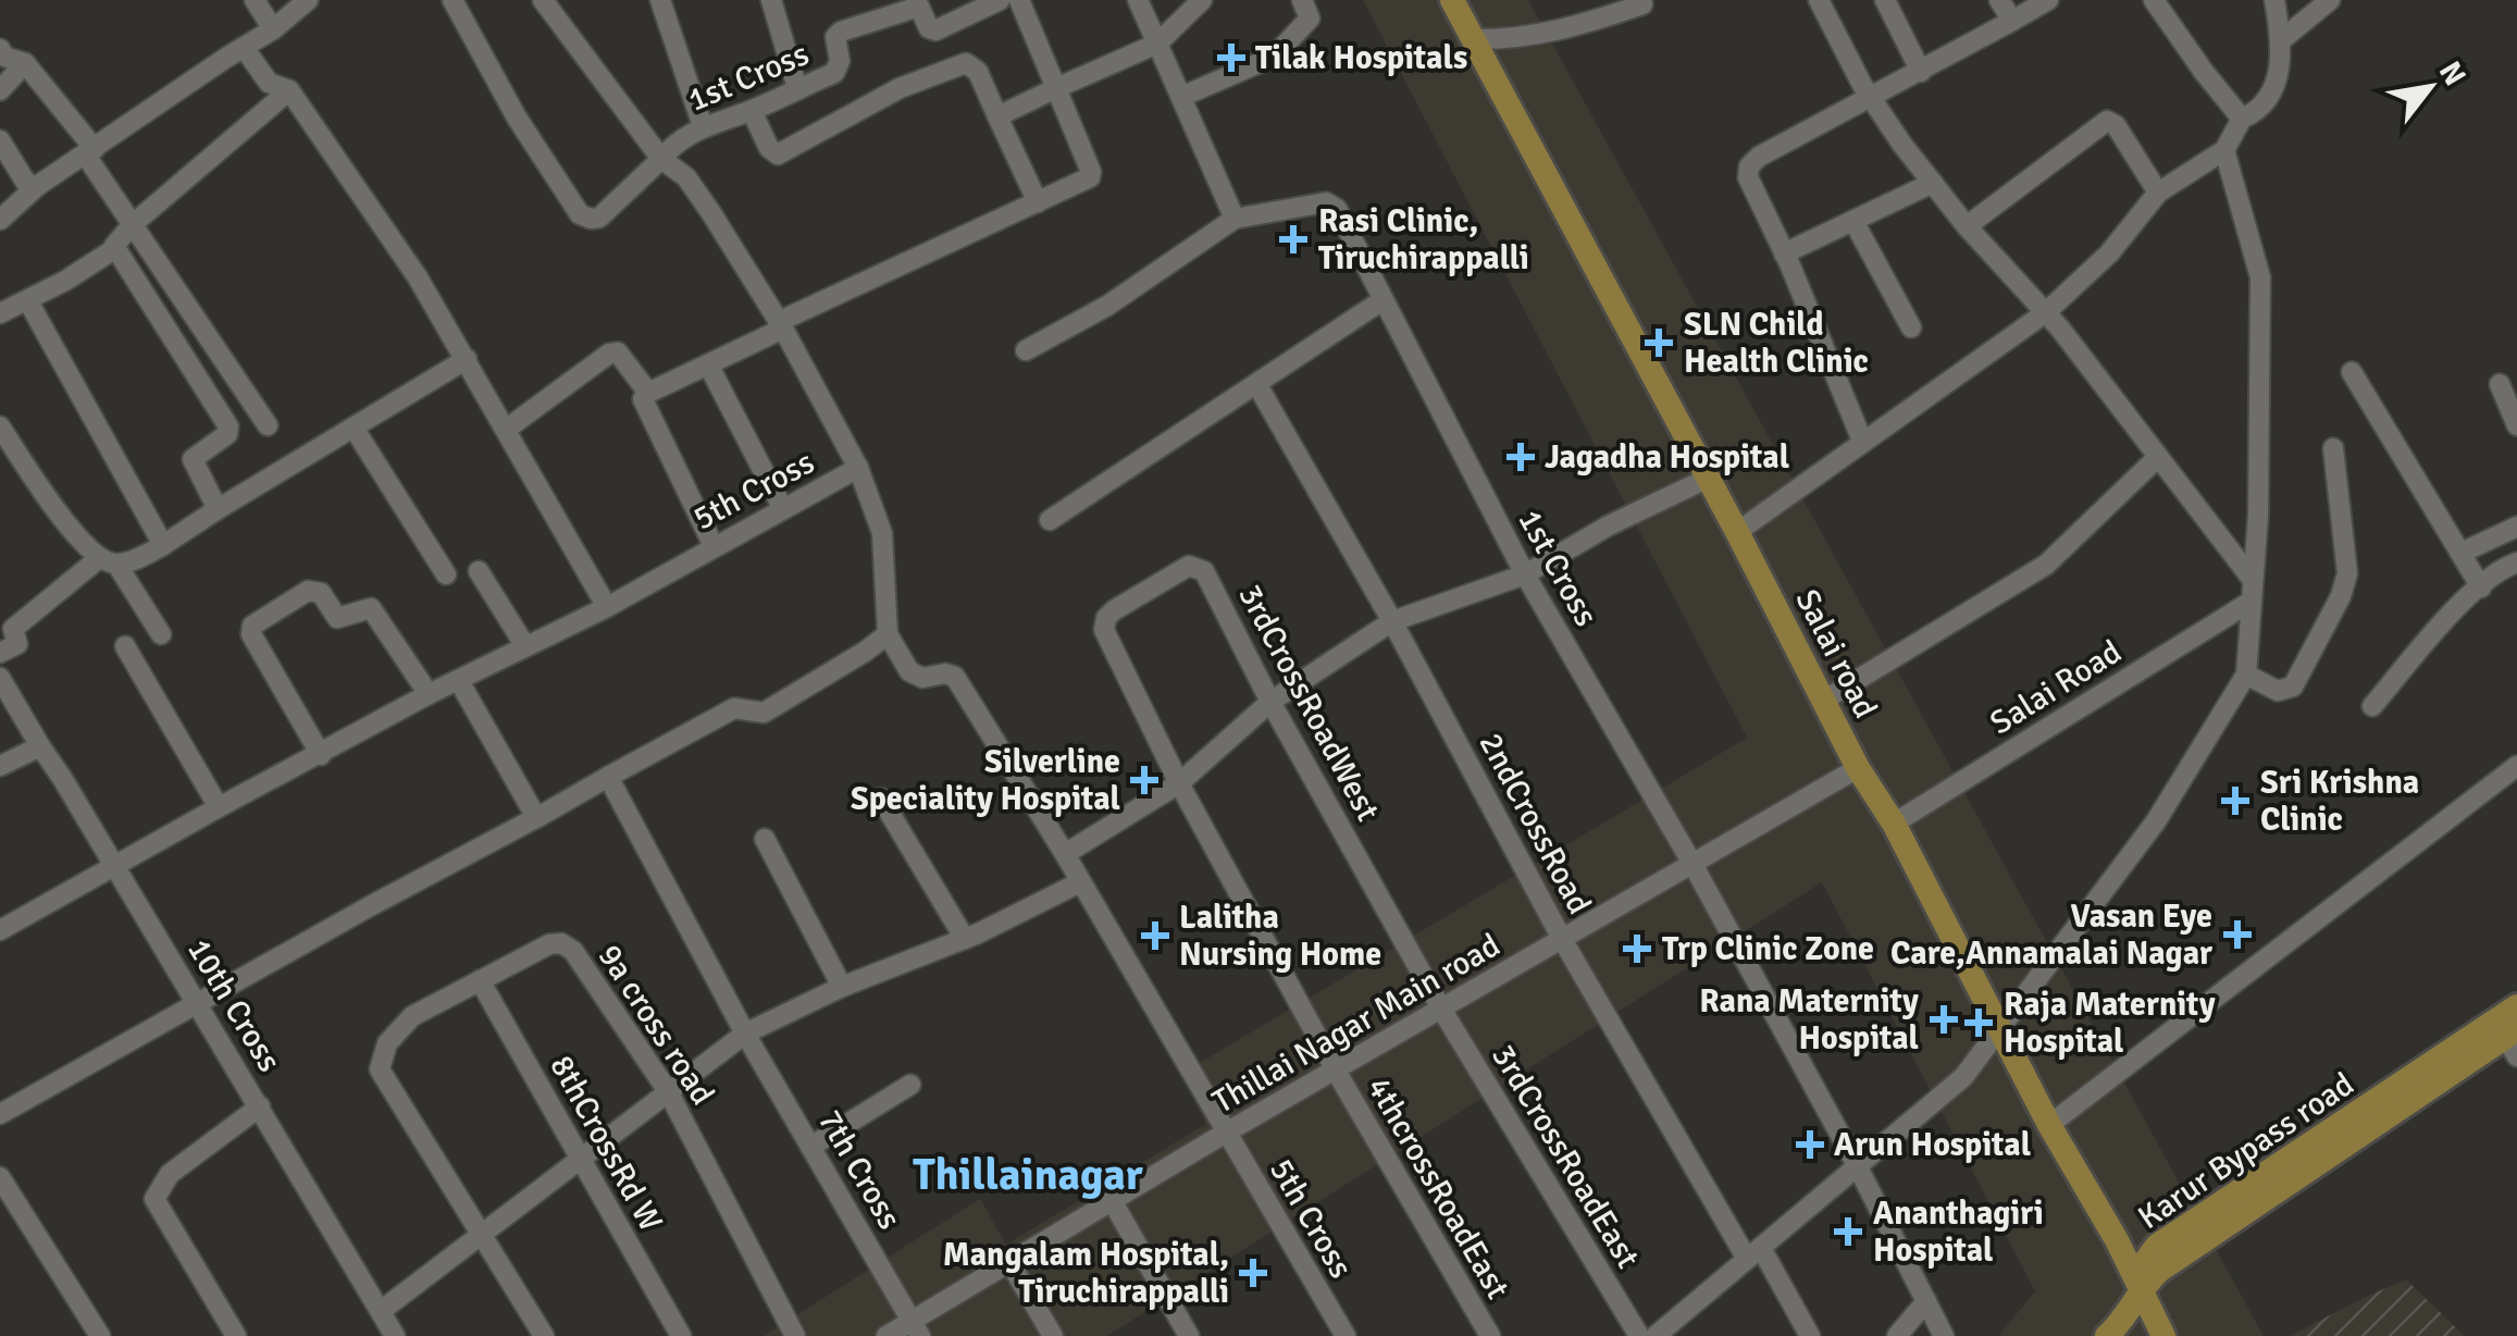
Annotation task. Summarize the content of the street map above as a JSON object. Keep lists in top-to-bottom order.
{
  "streets": {
    "main road": ["Salai road", "Karur Bypass road"],
    "street": [
      "1st Cross",
      "5th Cross",
      "Salai Road",
      "3rdCrossRoadWest",
      "2ndCrossRoad",
      "10th Cross",
      "Thillai Nagar Main road",
      "9a cross road",
      "8thCrossRd W",
      "3rdCrossRoadEast",
      "7th Cross",
      "4thcrossRoadEast"
    ]
  },
  "crossings": [
    ["1st Cross", "Thillai Nagar Main road"],
    ["5th Cross", "10th Cross"],
    ["5th Cross", "Thillai Nagar Main road"],
    ["Salai road", "Salai Road"],
    ["Salai road", "Thillai Nagar Main road"],
    ["Salai road", "Karur Bypass road"],
    ["3rdCrossRoadWest", "Thillai Nagar Main road"],
    ["3rdCrossRoadWest", "3rdCrossRoadEast"],
    ["3rdCrossRoadWest", "4thcrossRoadEast"],
    ["2ndCrossRoad", "Thillai Nagar Main road"],
    ["Thillai Nagar Main road", "3rdCrossRoadEast"],
    ["Thillai Nagar Main road", "7th Cross"],
    ["Thillai Nagar Main road", "4thcrossRoadEast"],
    ["9a cross road", "8thCrossRd W"]
  ],
  "districts": ["Thillainagar"],
  "places": {
    "health": [
      "Tilak Hospitals",
      "Rasi Clinic, Tiruchirappalli",
      "SLN Child Health Clinic",
      "Jagadha Hospital",
      "Silverline Speciality Hospital",
      "Sri Krishna Clinic",
      "Vasan Eye Care,Annamalai Nagar",
      "Lalitha Nursing Home",
      "Trp Clinic Zone",
      "Rana Maternity Hospital",
      "Raja Maternity Hospital",
      "Arun Hospital",
      "Ananthagiri Hospital",
      "Mangalam Hospital, Tiruchirappalli"
    ]
  },
  "north": "top right"
}
